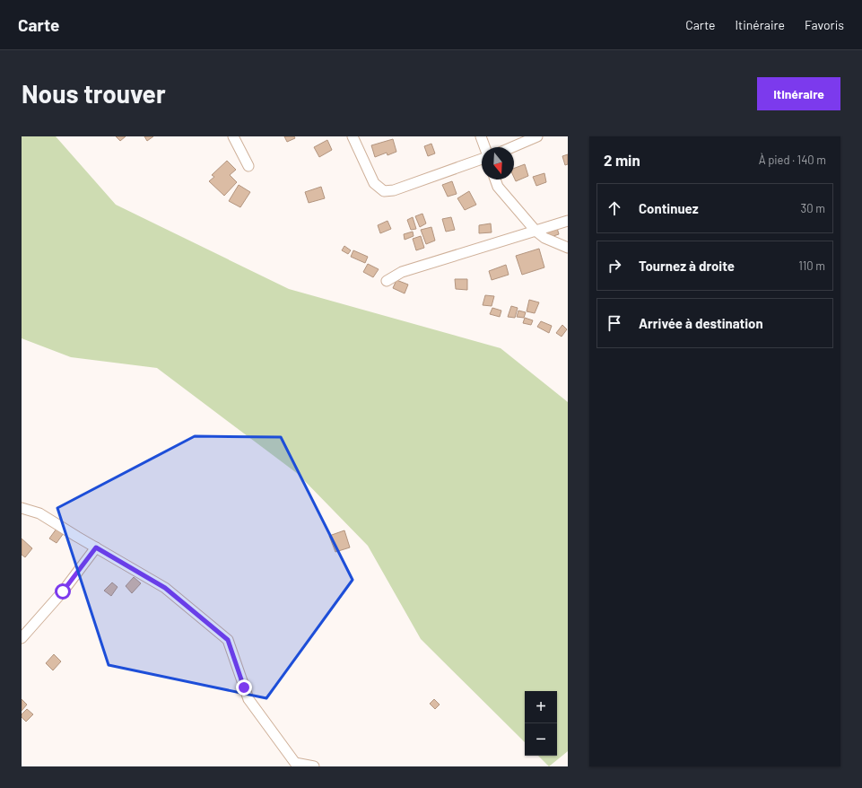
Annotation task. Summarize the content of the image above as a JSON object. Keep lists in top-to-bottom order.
{
  "north": "bottom",
  "page": {
    "header": "Carte",
    "nav": ["Carte", "Itinéraire", "Favoris"],
    "buttons": "Itinéraire",
    "title": "Nous trouver",
    "heading": ["2 min", "À pied · 140 m"],
    "list": [
      ["Continuez", "30 m"],
      ["Tournez à droite", "110 m"],
      "Arrivée à destination"
    ],
    "map_buttons": ["+", "−"]
  }
}
